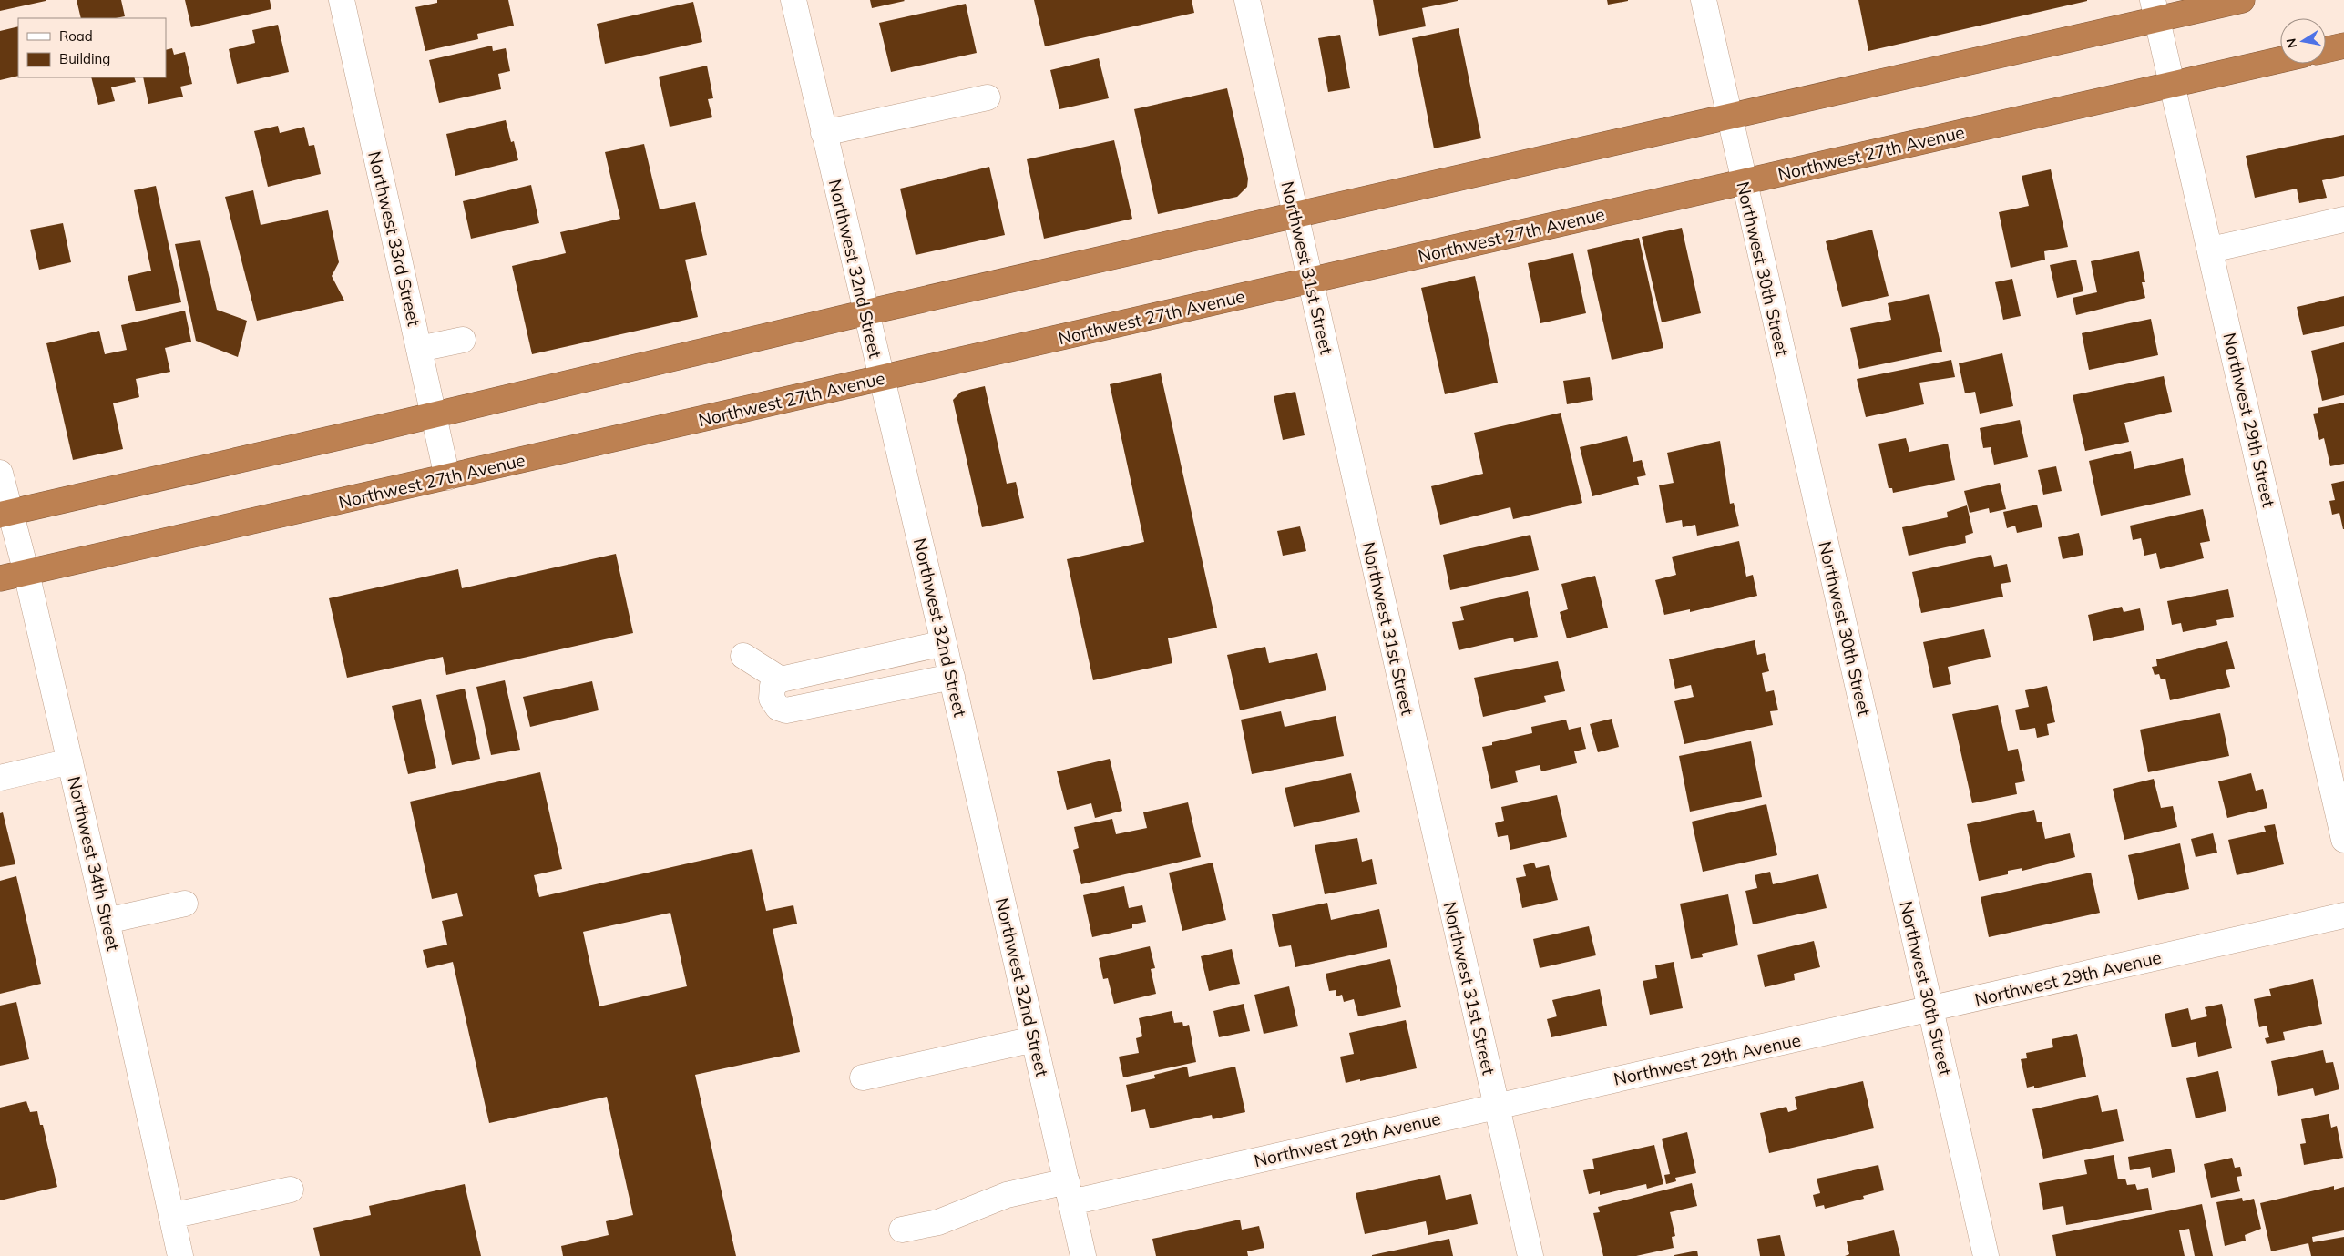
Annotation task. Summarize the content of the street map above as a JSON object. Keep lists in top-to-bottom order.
{
  "streets": {
    "highway": ["Northwest 27th Avenue"],
    "street": [
      "Northwest 33rd Street",
      "Northwest 31st Street",
      "Northwest 32nd Street",
      "Northwest 30th Street",
      "Northwest 29th Street",
      "Northwest 34th Street",
      "Northwest 29th Avenue"
    ]
  },
  "crossings": [
    ["Northwest 27th Avenue", "Northwest 33rd Street"],
    ["Northwest 27th Avenue", "Northwest 31st Street"],
    ["Northwest 27th Avenue", "Northwest 32nd Street"],
    ["Northwest 27th Avenue", "Northwest 30th Street"],
    ["Northwest 27th Avenue", "Northwest 29th Street"],
    ["Northwest 27th Avenue", "Northwest 34th Street"],
    ["Northwest 31st Street", "Northwest 29th Avenue"],
    ["Northwest 32nd Street", "Northwest 29th Avenue"],
    ["Northwest 30th Street", "Northwest 29th Avenue"]
  ],
  "legend": ["Road", "Building"],
  "north": "left"
}
